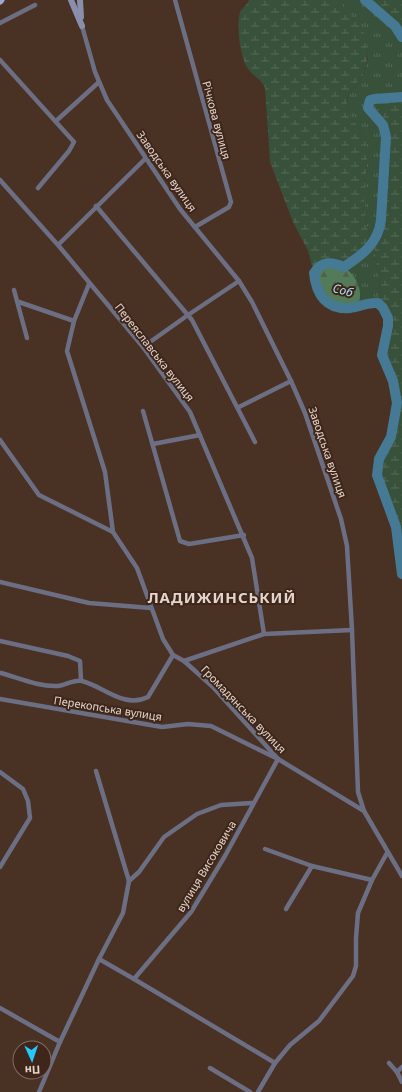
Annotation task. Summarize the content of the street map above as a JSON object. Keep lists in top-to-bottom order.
{
  "streets": {
    "street": [
      "Річкова вулиця",
      "Заводська вулиця",
      "Переяславська вулиця",
      "Перекопська вулиця",
      "Громадянська вулиця",
      "вулиця Високовича"
    ]
  },
  "crossings": [
    ["Річкова вулиця", "Заводська вулиця"],
    ["Заводська вулиця", "Громадянська вулиця"],
    ["Перекопська вулиця", "Громадянська вулиця"],
    ["Перекопська вулиця", "вулиця Високовича"],
    ["Громадянська вулиця", "вулиця Високовича"]
  ],
  "districts": ["ЛАДИЖИНСЬКИЙ"],
  "water": ["Соб"],
  "north": "bottom"
}
